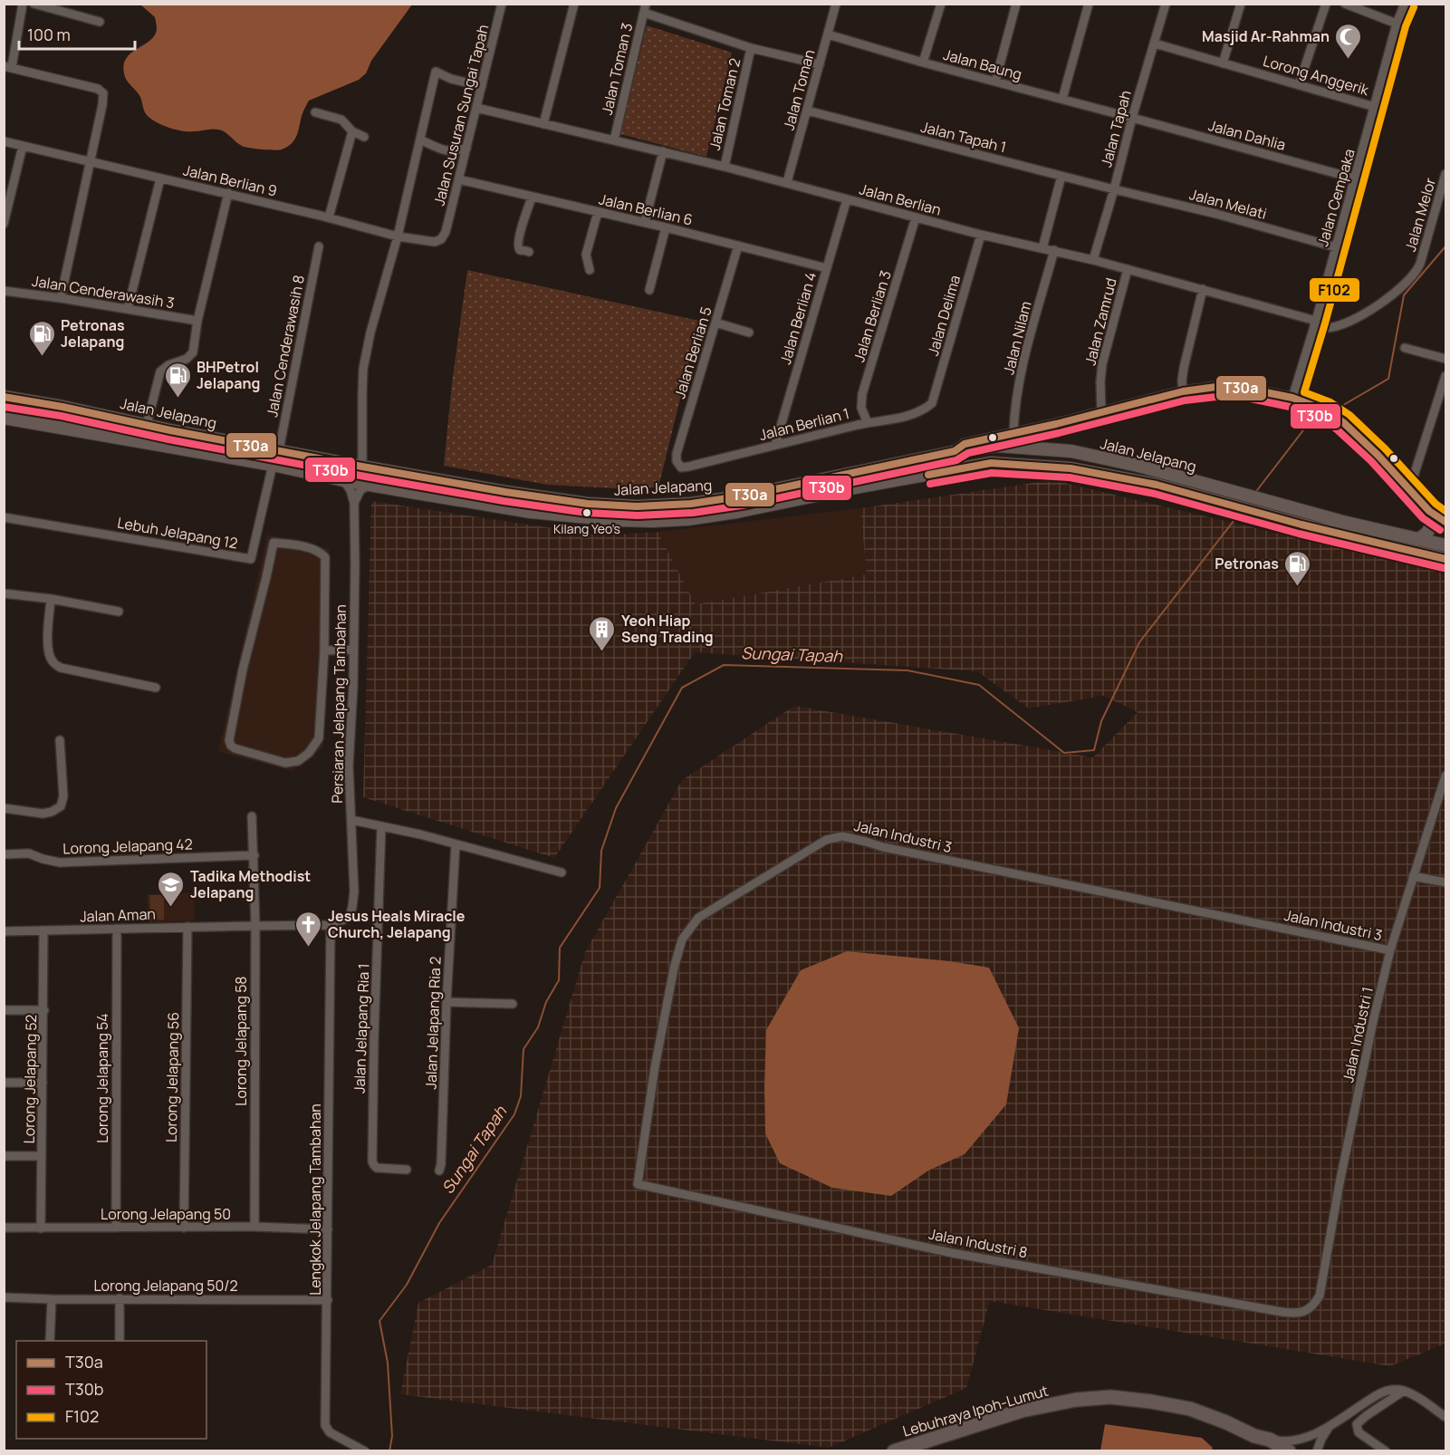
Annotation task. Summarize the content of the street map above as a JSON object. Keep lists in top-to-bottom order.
{
  "streets": {
    "highway": ["Lebuhraya Ipoh-Lumut"],
    "main road": ["Jalan Jelapang"],
    "street": [
      "Jalan Baung",
      "Jalan Toman 3",
      "Lorong Anggerik",
      "Jalan Toman",
      "Jalan Toman 2",
      "Jalan Susuran Sungai Tapah",
      "Jalan Tapah",
      "Jalan Dahlia",
      "Jalan Tapah 1",
      "Jalan Berlian 9",
      "Jalan Cempaka",
      "Jalan Berlian",
      "Jalan Melati",
      "Jalan Berlian 6",
      "Jalan Melor",
      "Jalan Cenderawasih 3",
      "Jalan Delima",
      "Jalan Berlian 3",
      "Jalan Berlian 4",
      "Jalan Zamrud",
      "Jalan Nilam",
      "Jalan Cenderawasih 8",
      "Jalan Berlian 5",
      "Jalan Berlian 1",
      "Lebuh Jelapang 12",
      "Persiaran Jelapang Tambahan",
      "Jalan Industri 3",
      "Lorong Jelapang 42",
      "Jalan Aman",
      "Jalan Jelapang Ria 2",
      "Jalan Jelapang Ria 1",
      "Jalan Industri 1",
      "Lorong Jelapang 58",
      "Lorong Jelapang 56",
      "Lorong Jelapang 54",
      "Lorong Jelapang 52",
      "Lengkok Jelapang Tambahan",
      "Lorong Jelapang 50",
      "Jalan Industri 8",
      "Lorong Jelapang 50/2"
    ]
  },
  "crossings": [
    ["Jalan Baung", "Jalan Toman"],
    ["Jalan Baung", "Jalan Tapah"],
    ["Jalan Baung", "Jalan Dahlia"],
    ["Jalan Toman 3", "Jalan Berlian"],
    ["Lorong Anggerik", "Jalan Tapah"],
    ["Lorong Anggerik", "Jalan Cempaka"],
    ["Jalan Toman", "Jalan Tapah 1"],
    ["Jalan Toman", "Jalan Berlian"],
    ["Jalan Toman 2", "Jalan Berlian"],
    ["Jalan Susuran Sungai Tapah", "Jalan Berlian 9"],
    ["Jalan Susuran Sungai Tapah", "Jalan Berlian"],
    ["Jalan Susuran Sungai Tapah", "Jalan Berlian 6"],
    ["Jalan Tapah", "Jalan Dahlia"],
    ["Jalan Tapah", "Jalan Tapah 1"],
    ["Jalan Tapah", "Jalan Berlian"],
    ["Jalan Tapah", "Jalan Melati"],
    ["Jalan Dahlia", "Jalan Cempaka"],
    ["Jalan Tapah 1", "Jalan Melati"],
    ["Jalan Cempaka", "Jalan Berlian"],
    ["Jalan Cempaka", "Jalan Melati"],
    ["Jalan Cempaka", "Jalan Melor"],
    ["Jalan Berlian", "Jalan Melor"],
    ["Jalan Berlian", "Jalan Delima"],
    ["Jalan Berlian", "Jalan Berlian 3"],
    ["Jalan Berlian", "Jalan Berlian 4"],
    ["Jalan Berlian", "Jalan Zamrud"],
    ["Jalan Berlian", "Jalan Nilam"],
    ["Jalan Berlian 6", "Jalan Berlian 4"],
    ["Jalan Berlian 6", "Jalan Berlian 5"],
    ["Jalan Delima", "Jalan Berlian 1"],
    ["Jalan Berlian 3", "Jalan Berlian 1"],
    ["Jalan Berlian 4", "Jalan Berlian 1"],
    ["Jalan Cenderawasih 8", "Jalan Jelapang"],
    ["Jalan Berlian 5", "Jalan Berlian 1"],
    ["Jalan Jelapang", "Lebuh Jelapang 12"],
    ["Jalan Jelapang", "Persiaran Jelapang Tambahan"],
    ["Persiaran Jelapang Tambahan", "Jalan Aman"],
    ["Persiaran Jelapang Tambahan", "Lengkok Jelapang Tambahan"],
    ["Jalan Industri 3", "Jalan Industri 1"],
    ["Jalan Industri 3", "Jalan Industri 8"],
    ["Lorong Jelapang 42", "Lorong Jelapang 58"],
    ["Jalan Aman", "Lorong Jelapang 58"],
    ["Jalan Aman", "Lorong Jelapang 56"],
    ["Jalan Aman", "Lorong Jelapang 54"],
    ["Jalan Aman", "Lorong Jelapang 52"],
    ["Jalan Aman", "Lengkok Jelapang Tambahan"],
    ["Jalan Industri 1", "Jalan Industri 8"],
    ["Lorong Jelapang 58", "Lorong Jelapang 50"],
    ["Lorong Jelapang 56", "Lorong Jelapang 50"],
    ["Lorong Jelapang 54", "Lorong Jelapang 50"],
    ["Lorong Jelapang 52", "Lorong Jelapang 50"],
    ["Lengkok Jelapang Tambahan", "Lorong Jelapang 50"],
    ["Lengkok Jelapang Tambahan", "Lorong Jelapang 50/2"]
  ],
  "water": ["Sungai Tapah"],
  "places": {
    "mosque": ["Masjid Ar-Rahman"],
    "fuel station": ["Petronas Jelapang", "BHPetrol Jelapang", "Petronas"],
    "other": ["Kilang Yeo's"],
    "building": ["Yeoh Hiap Seng Trading"],
    "school or university": ["Tadika Methodist Jelapang"],
    "church": ["Jesus Heals Miracle Church, Jelapang"]
  },
  "lines": ["transit line F102", "transit line T30a", "transit line T30b"],
  "legend": ["T30a", "T30b", "F102"],
  "scale_bar": "100 m"
}
